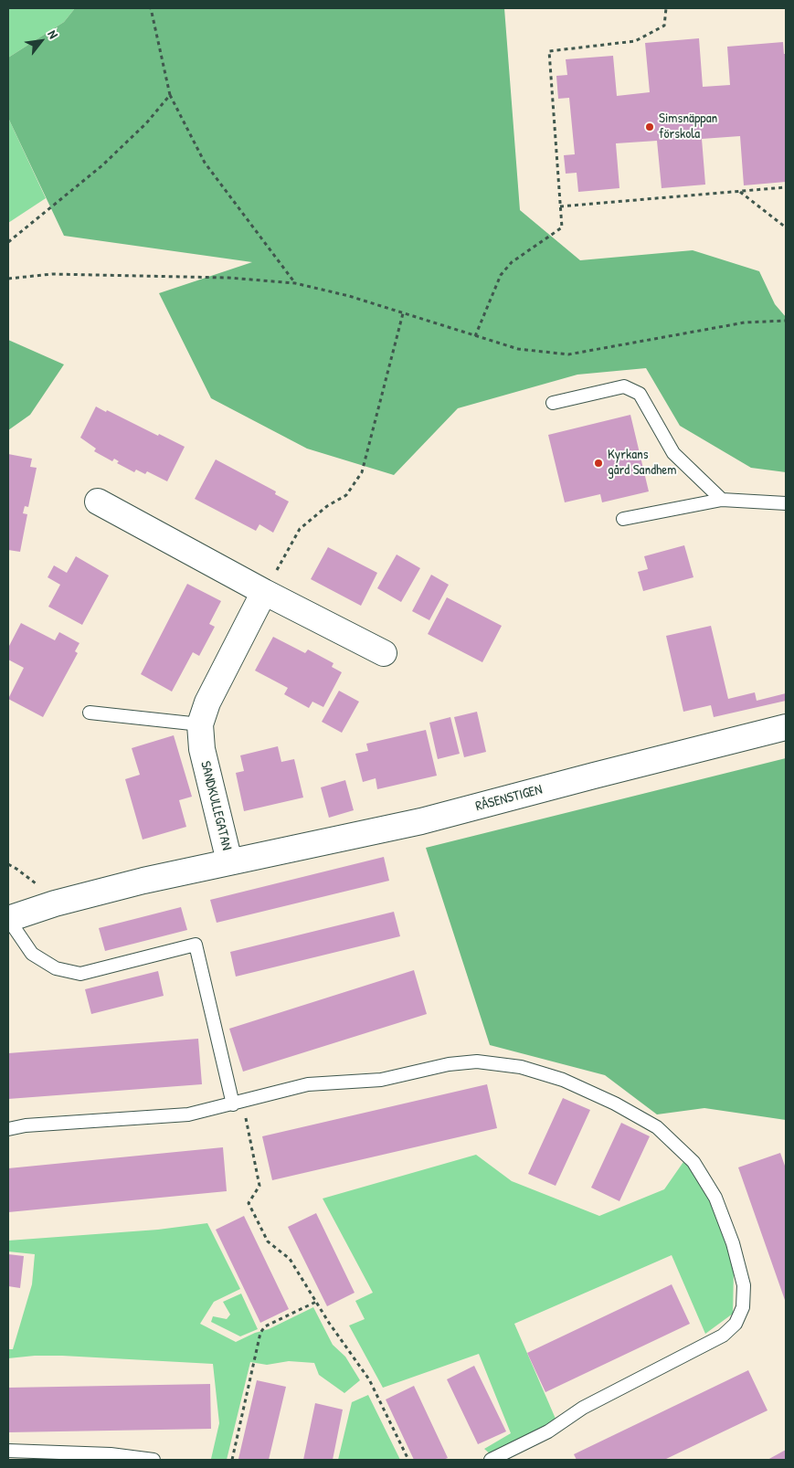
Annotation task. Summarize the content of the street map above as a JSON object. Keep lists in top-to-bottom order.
{
  "streets": {
    "street": ["RÅSENSTIGEN", "SANDKULLEGATAN"]
  },
  "crossings": [
    ["RÅSENSTIGEN", "SANDKULLEGATAN"]
  ],
  "places": ["Simsnäppan förskola", "Kyrkans gård Sandhem"],
  "north": "top right"
}
